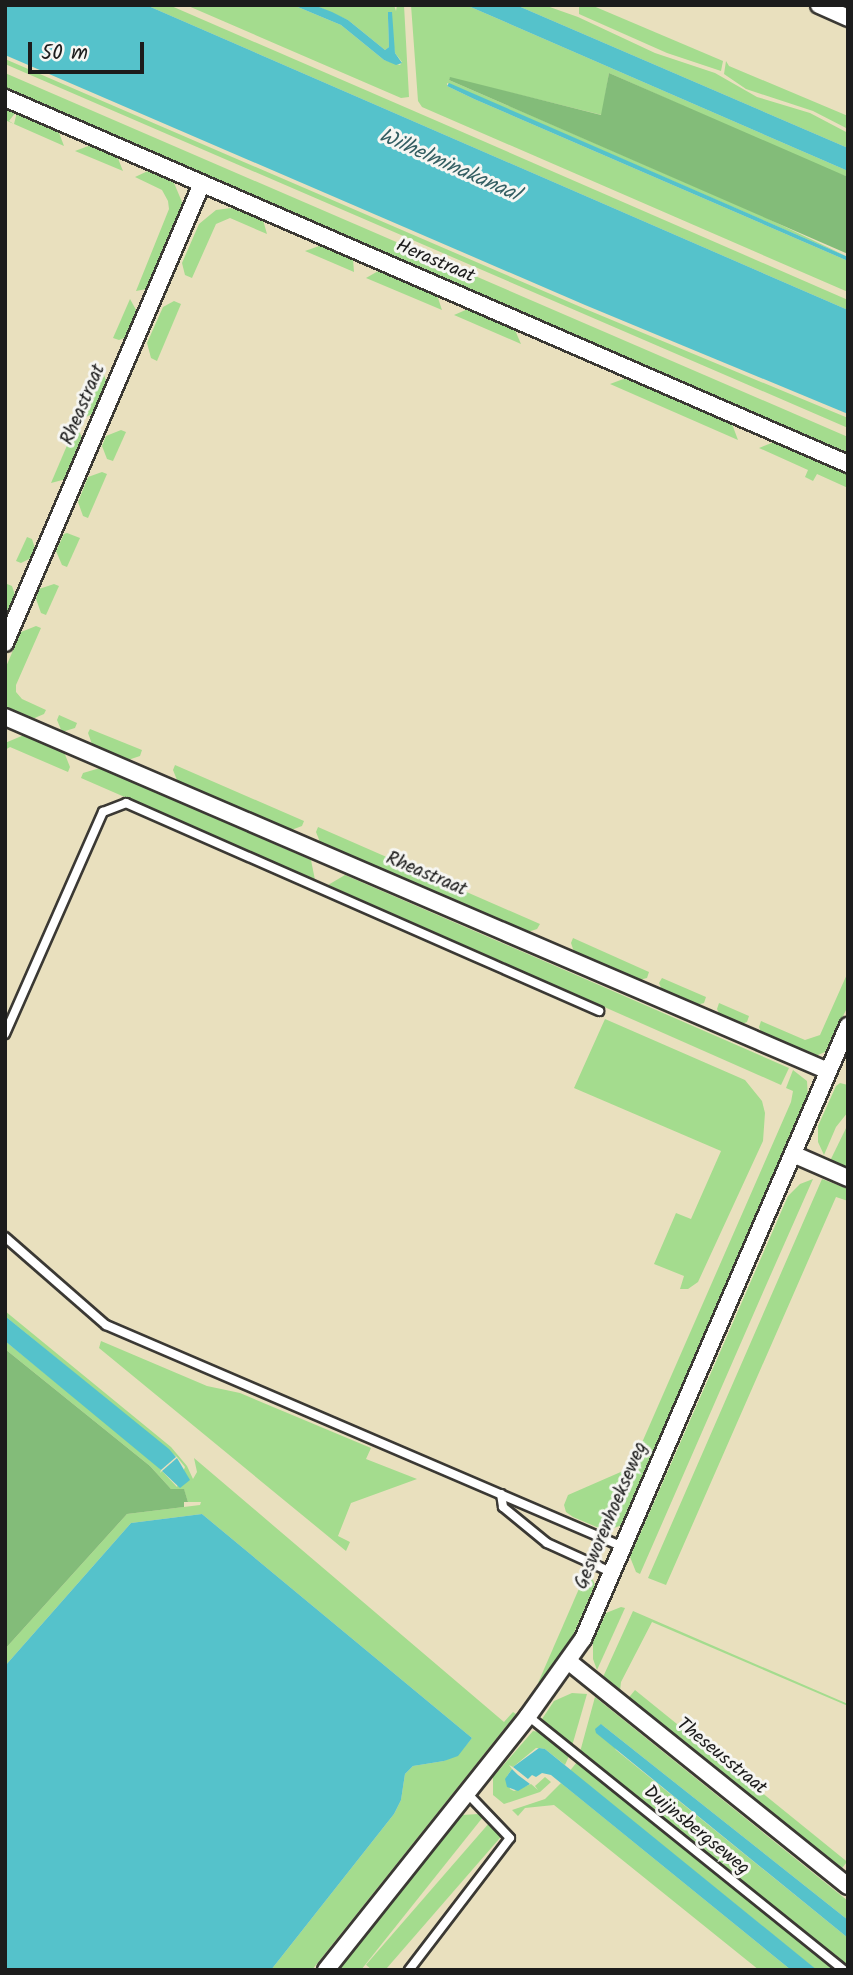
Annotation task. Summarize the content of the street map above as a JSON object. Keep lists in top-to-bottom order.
{
  "streets": {
    "street": [
      "Herastraat",
      "Rheastraat",
      "Gesworenhoekseweg",
      "Theseusstraat"
    ],
    "lane": ["Duijnsbergseweg"]
  },
  "crossings": [
    ["Herastraat", "Rheastraat"],
    ["Rheastraat", "Gesworenhoekseweg"],
    ["Gesworenhoekseweg", "Theseusstraat"],
    ["Gesworenhoekseweg", "Duijnsbergseweg"]
  ],
  "water": ["Wilhelminakanaal"],
  "scale_bar": "50 m"
}
